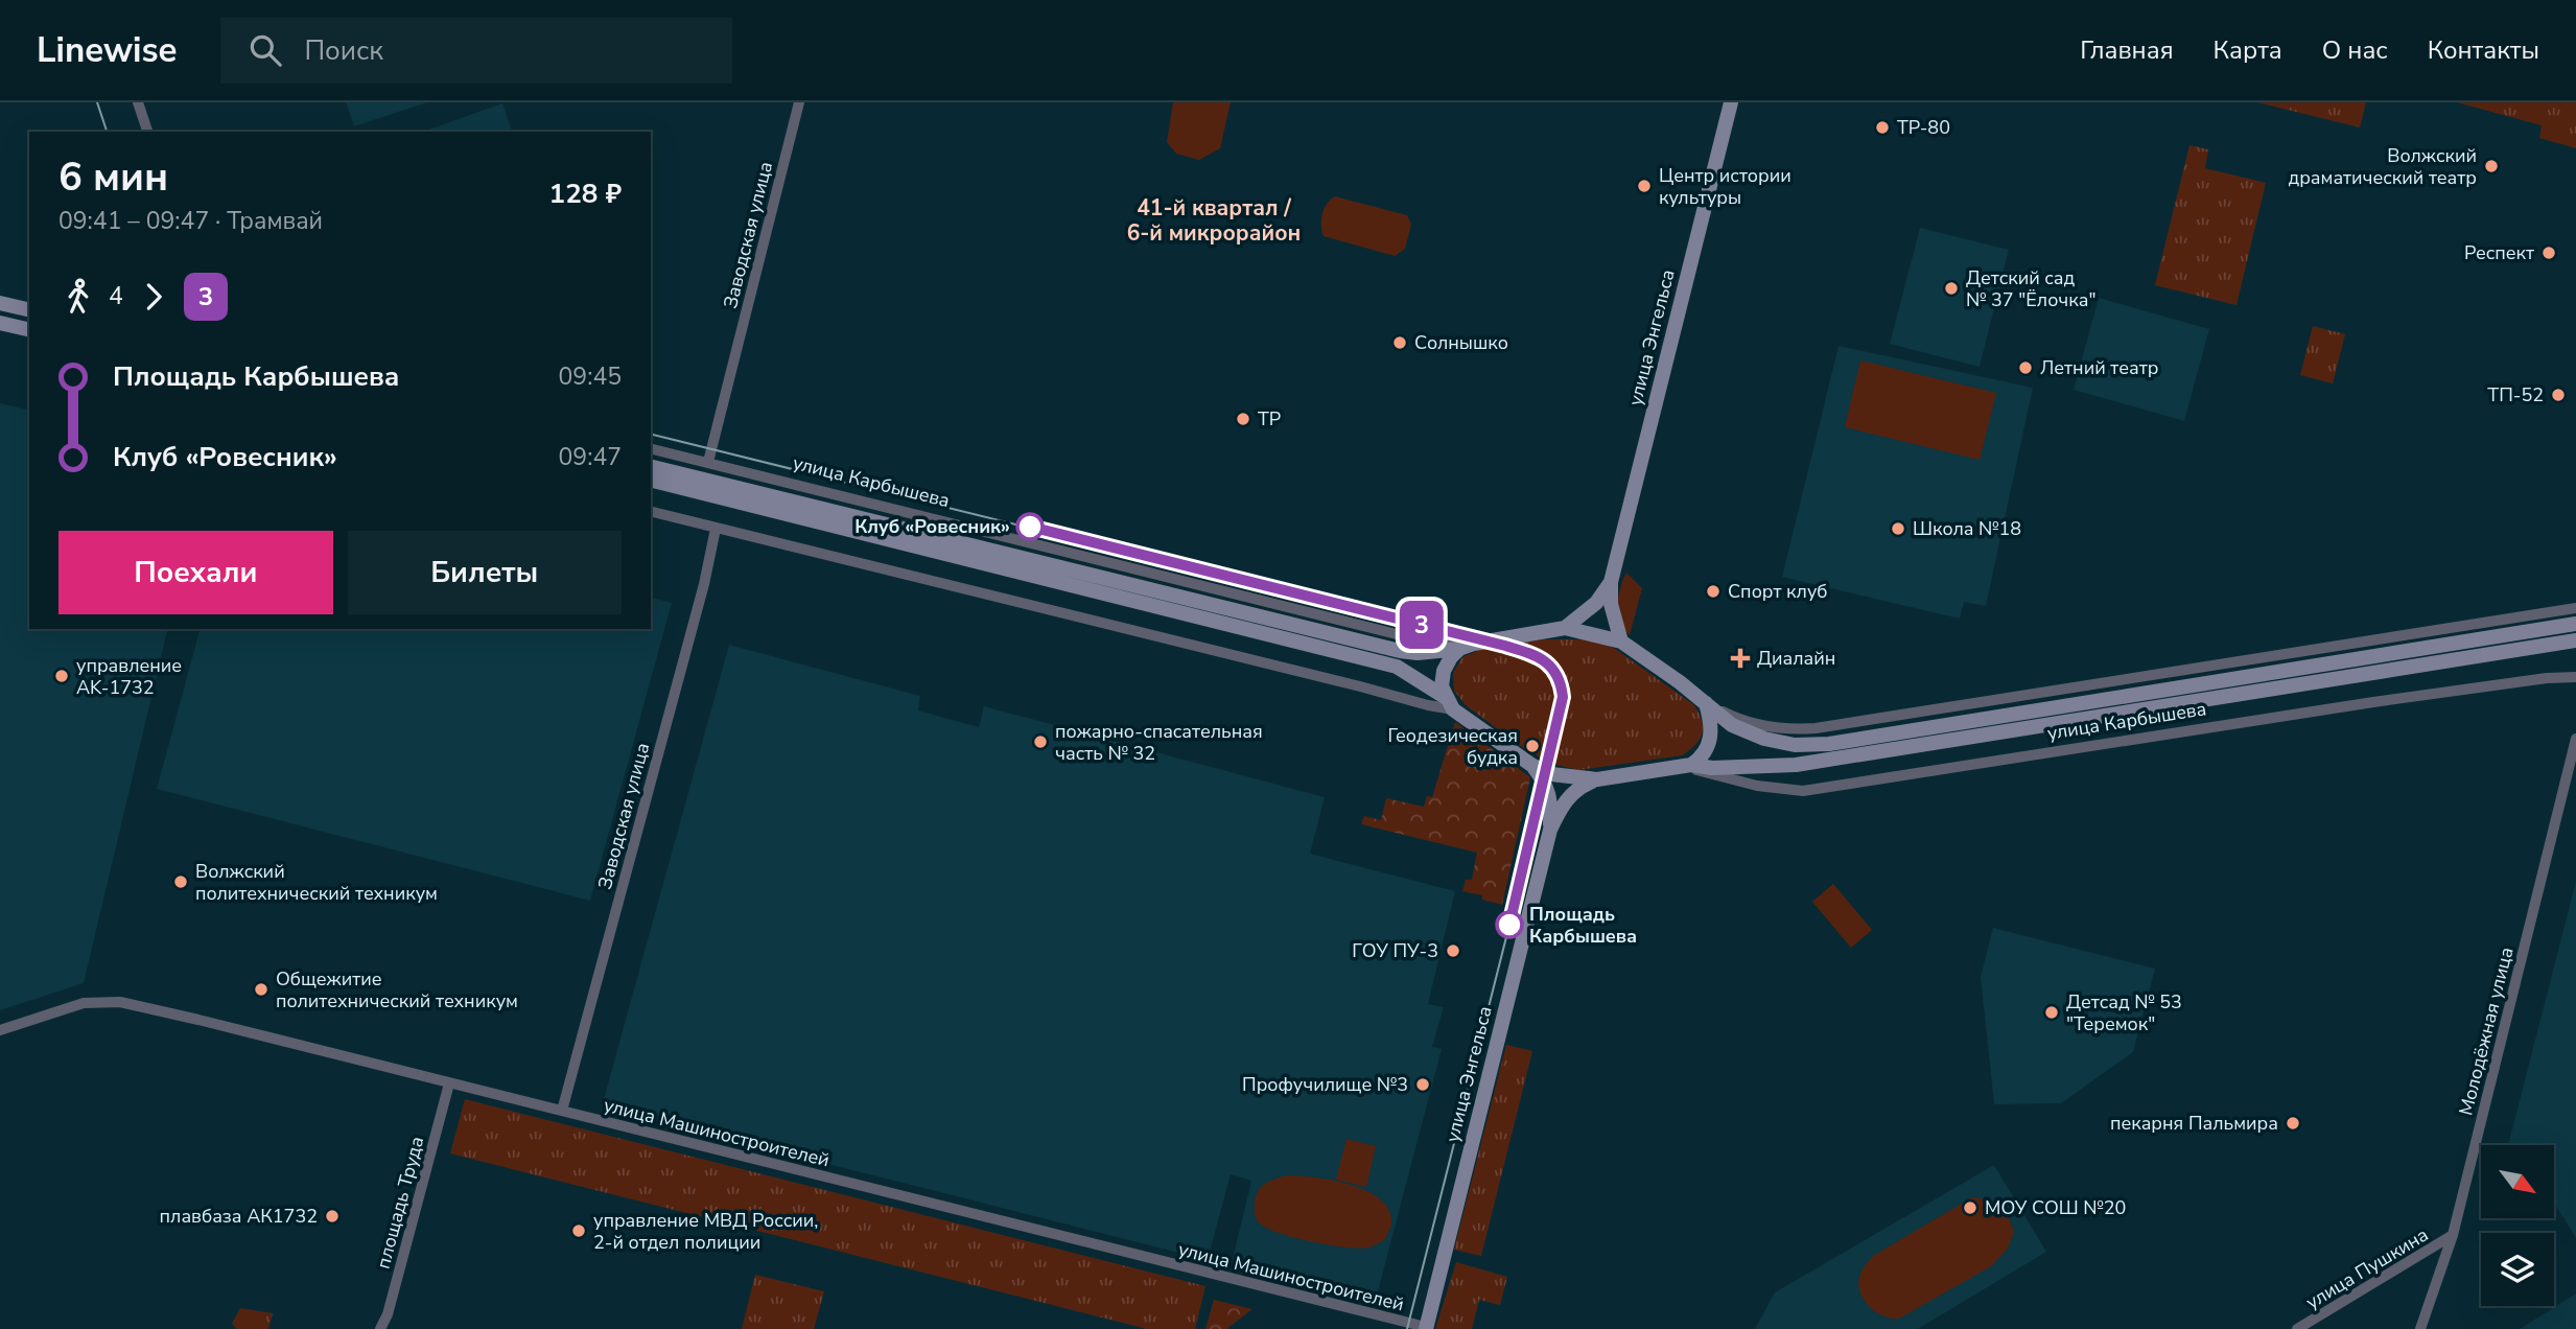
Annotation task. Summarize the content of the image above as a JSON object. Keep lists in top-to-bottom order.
{
  "streets": {
    "street": [
      "Заводская улица",
      "улица Энгельса",
      "улица Карбышева",
      "Молодёжная улица",
      "улица Машиностроителей",
      "площадь Труда",
      "улица Пушкина"
    ]
  },
  "crossings": [
    ["Заводская улица", "улица Карбышева"],
    ["Заводская улица", "улица Машиностроителей"],
    ["улица Энгельса", "улица Карбышева"],
    ["улица Энгельса", "улица Машиностроителей"],
    ["Молодёжная улица", "улица Пушкина"],
    ["улица Машиностроителей", "площадь Труда"]
  ],
  "districts": ["41-й квартал / 6-й микрорайон"],
  "places": {
    "other": [
      "ТР-80",
      "Волжский драматический театр",
      "Центр истории культуры",
      "Респект",
      "Детский сад № 37 \"Ёлочка\"",
      "Солнышко",
      "Летний театр",
      "ТП-52",
      "ТР",
      "Клуб «Ровесник»",
      "Школа №18",
      "Спорт клуб",
      "управление AK-1732",
      "пожарно-спасательная часть № 32",
      "Геодезическая будка",
      "Волжский политехнический техникум",
      "Площадь Карбышева",
      "ГОУ ПУ-3",
      "Общежитие политехнический техникум",
      "Детсад № 53 \"Теремок\"",
      "Профучилище №3",
      "пекарня Пальмира",
      "МОУ СОШ №20",
      "плавбаза АК1732",
      "управление МВД России, 2-й отдел полиции"
    ],
    "health": ["Диалайн"]
  },
  "lines": ["tram line 3"],
  "north": "bottom right",
  "page": {
    "header": "Linewise",
    "search": "Поиск",
    "nav": [
      "Главная",
      "Карта",
      "О нас",
      "Контакты"
    ],
    "on_map": "3",
    "heading": ["6 мин", "09:41 – 09:47 · Трамвай", "128 ₽"],
    "legs": ["4", "3"],
    "list": [
      {
        "name": "Площадь Карбышева",
        "value": "09:45"
      },
      {
        "name": "Клуб «Ровесник»",
        "value": "09:47"
      }
    ],
    "buttons": ["Поехали", "Билеты"]
  }
}
